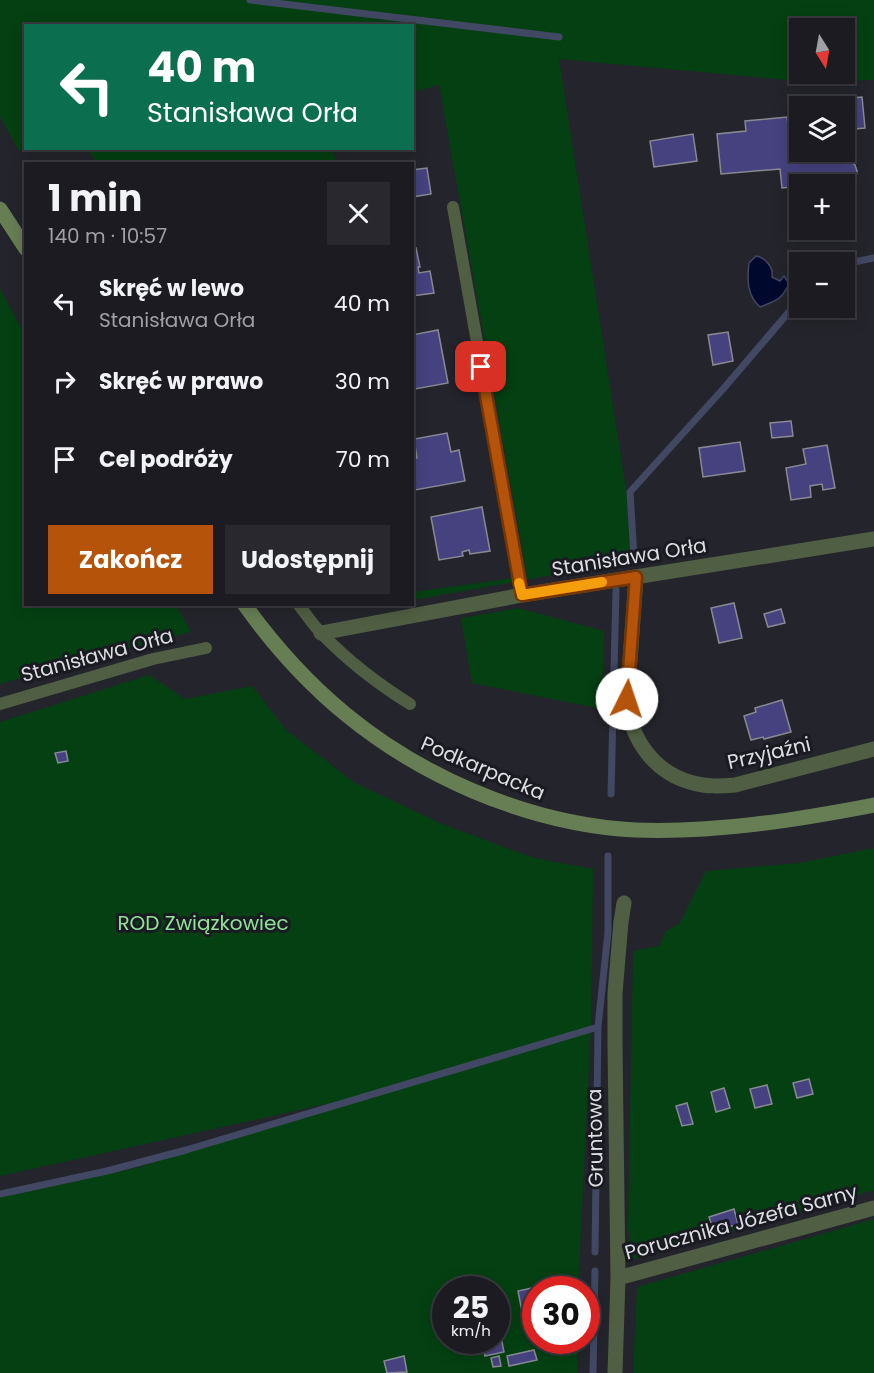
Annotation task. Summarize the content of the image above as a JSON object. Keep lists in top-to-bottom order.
{
  "streets": {
    "main road": ["Podkarpacka"],
    "street": [
      "Stanisława Orła",
      "Przyjaźni",
      "Gruntowa",
      "Porucznika Józefa Sarny"
    ]
  },
  "crossings": [
    ["Stanisława Orła", "Przyjaźni"],
    ["Gruntowa", "Porucznika Józefa Sarny"]
  ],
  "parks": ["ROD Związkowiec"],
  "north": "bottom",
  "page": {
    "map_buttons": ["+", "−"],
    "turn": ["40 m", "Stanisława Orła"],
    "heading": ["1 min", "140 m · 10:57"],
    "list": [
      {
        "name": "Skręć w lewo",
        "note": "Stanisława Orła",
        "value": "40 m"
      },
      {
        "name": "Skręć w prawo",
        "value": "30 m"
      },
      {
        "name": "Cel podróży",
        "value": "70 m"
      }
    ],
    "buttons": ["Zakończ", "Udostępnij"],
    "speed": "25 km/h",
    "limit": "30"
  }
}
